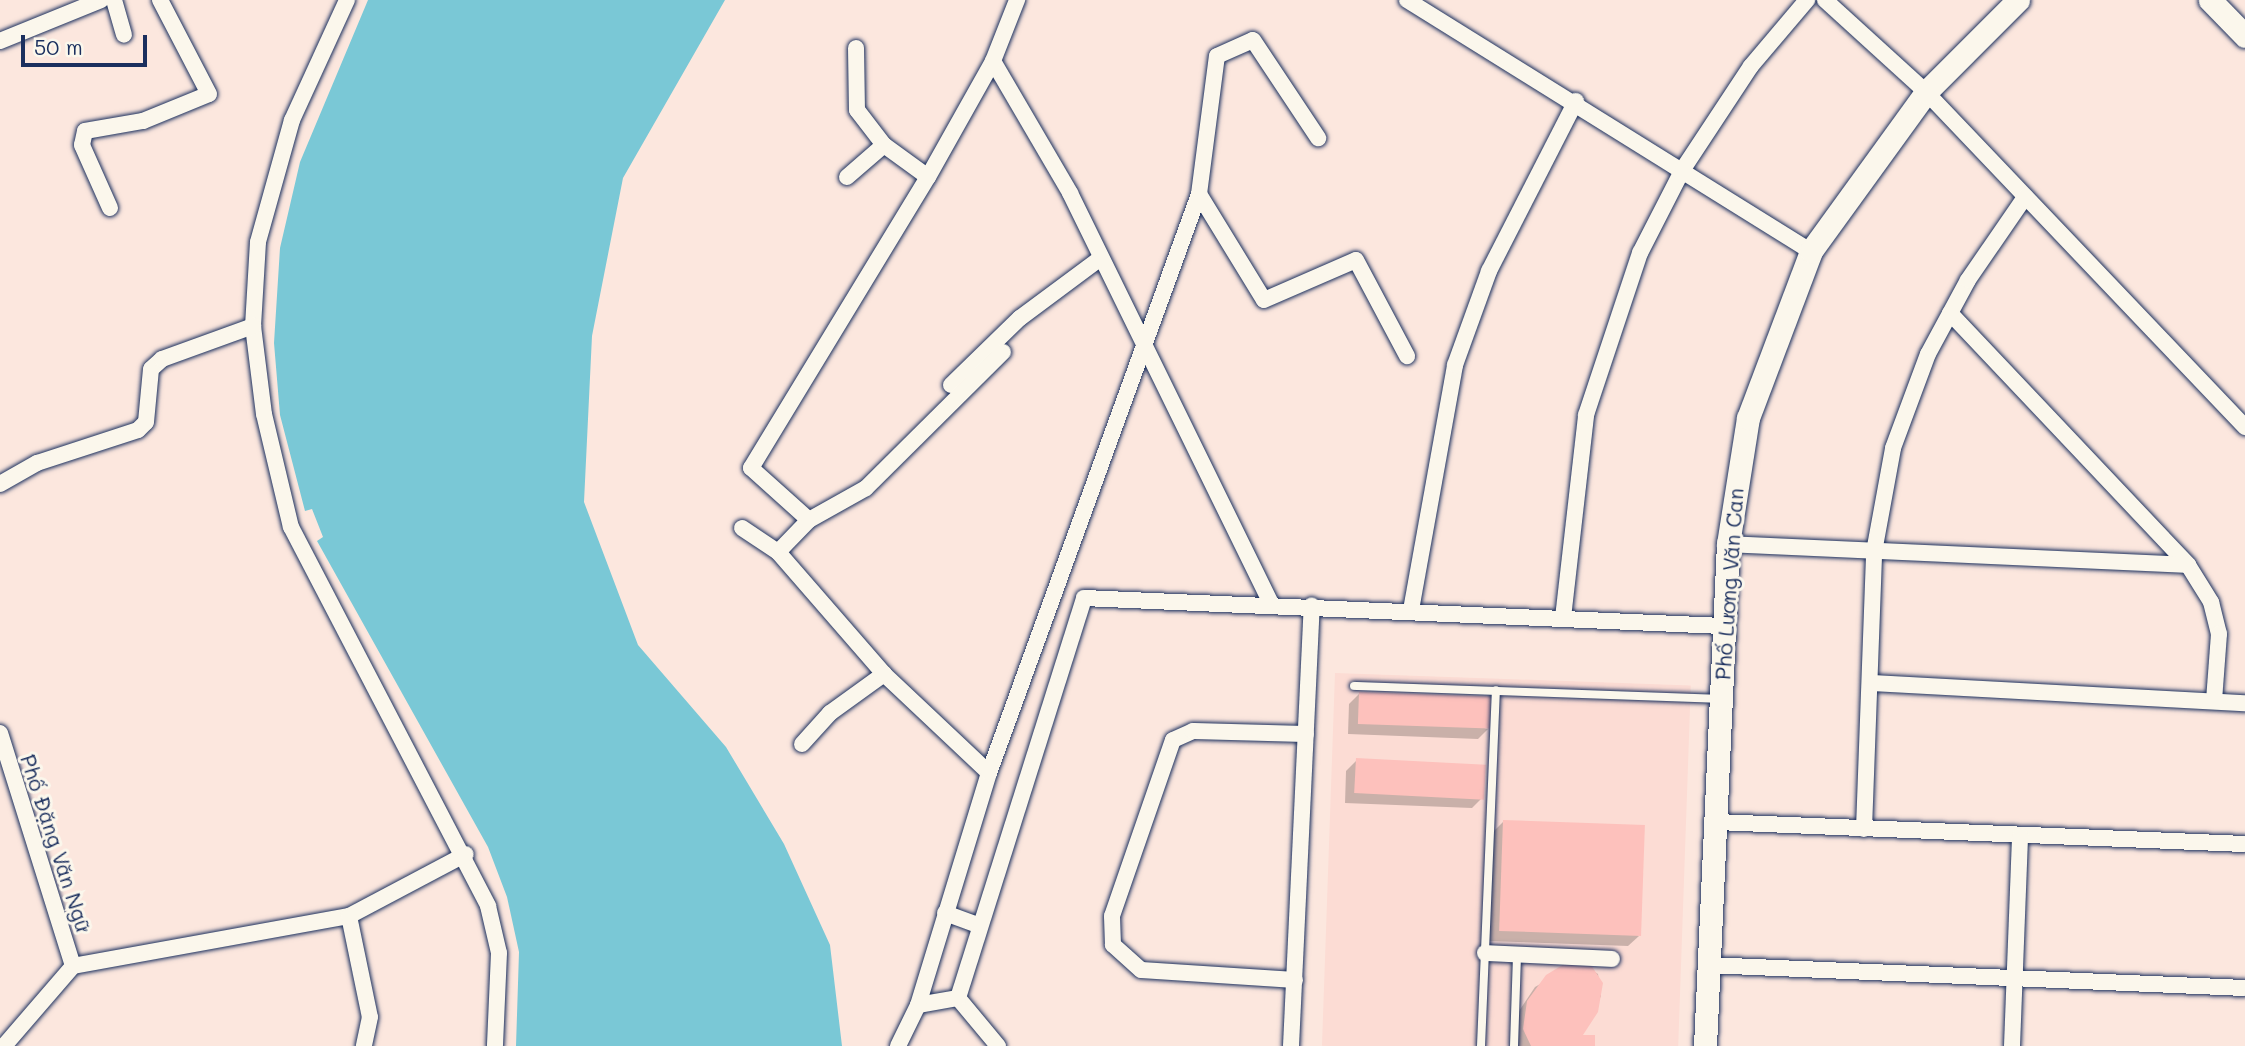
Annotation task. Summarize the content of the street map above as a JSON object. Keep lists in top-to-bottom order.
{
  "streets": {
    "street": ["Phố Lương Văn Can", "Phố Đặng Văn Ngữ"]
  },
  "scale_bar": "50 m"
}
